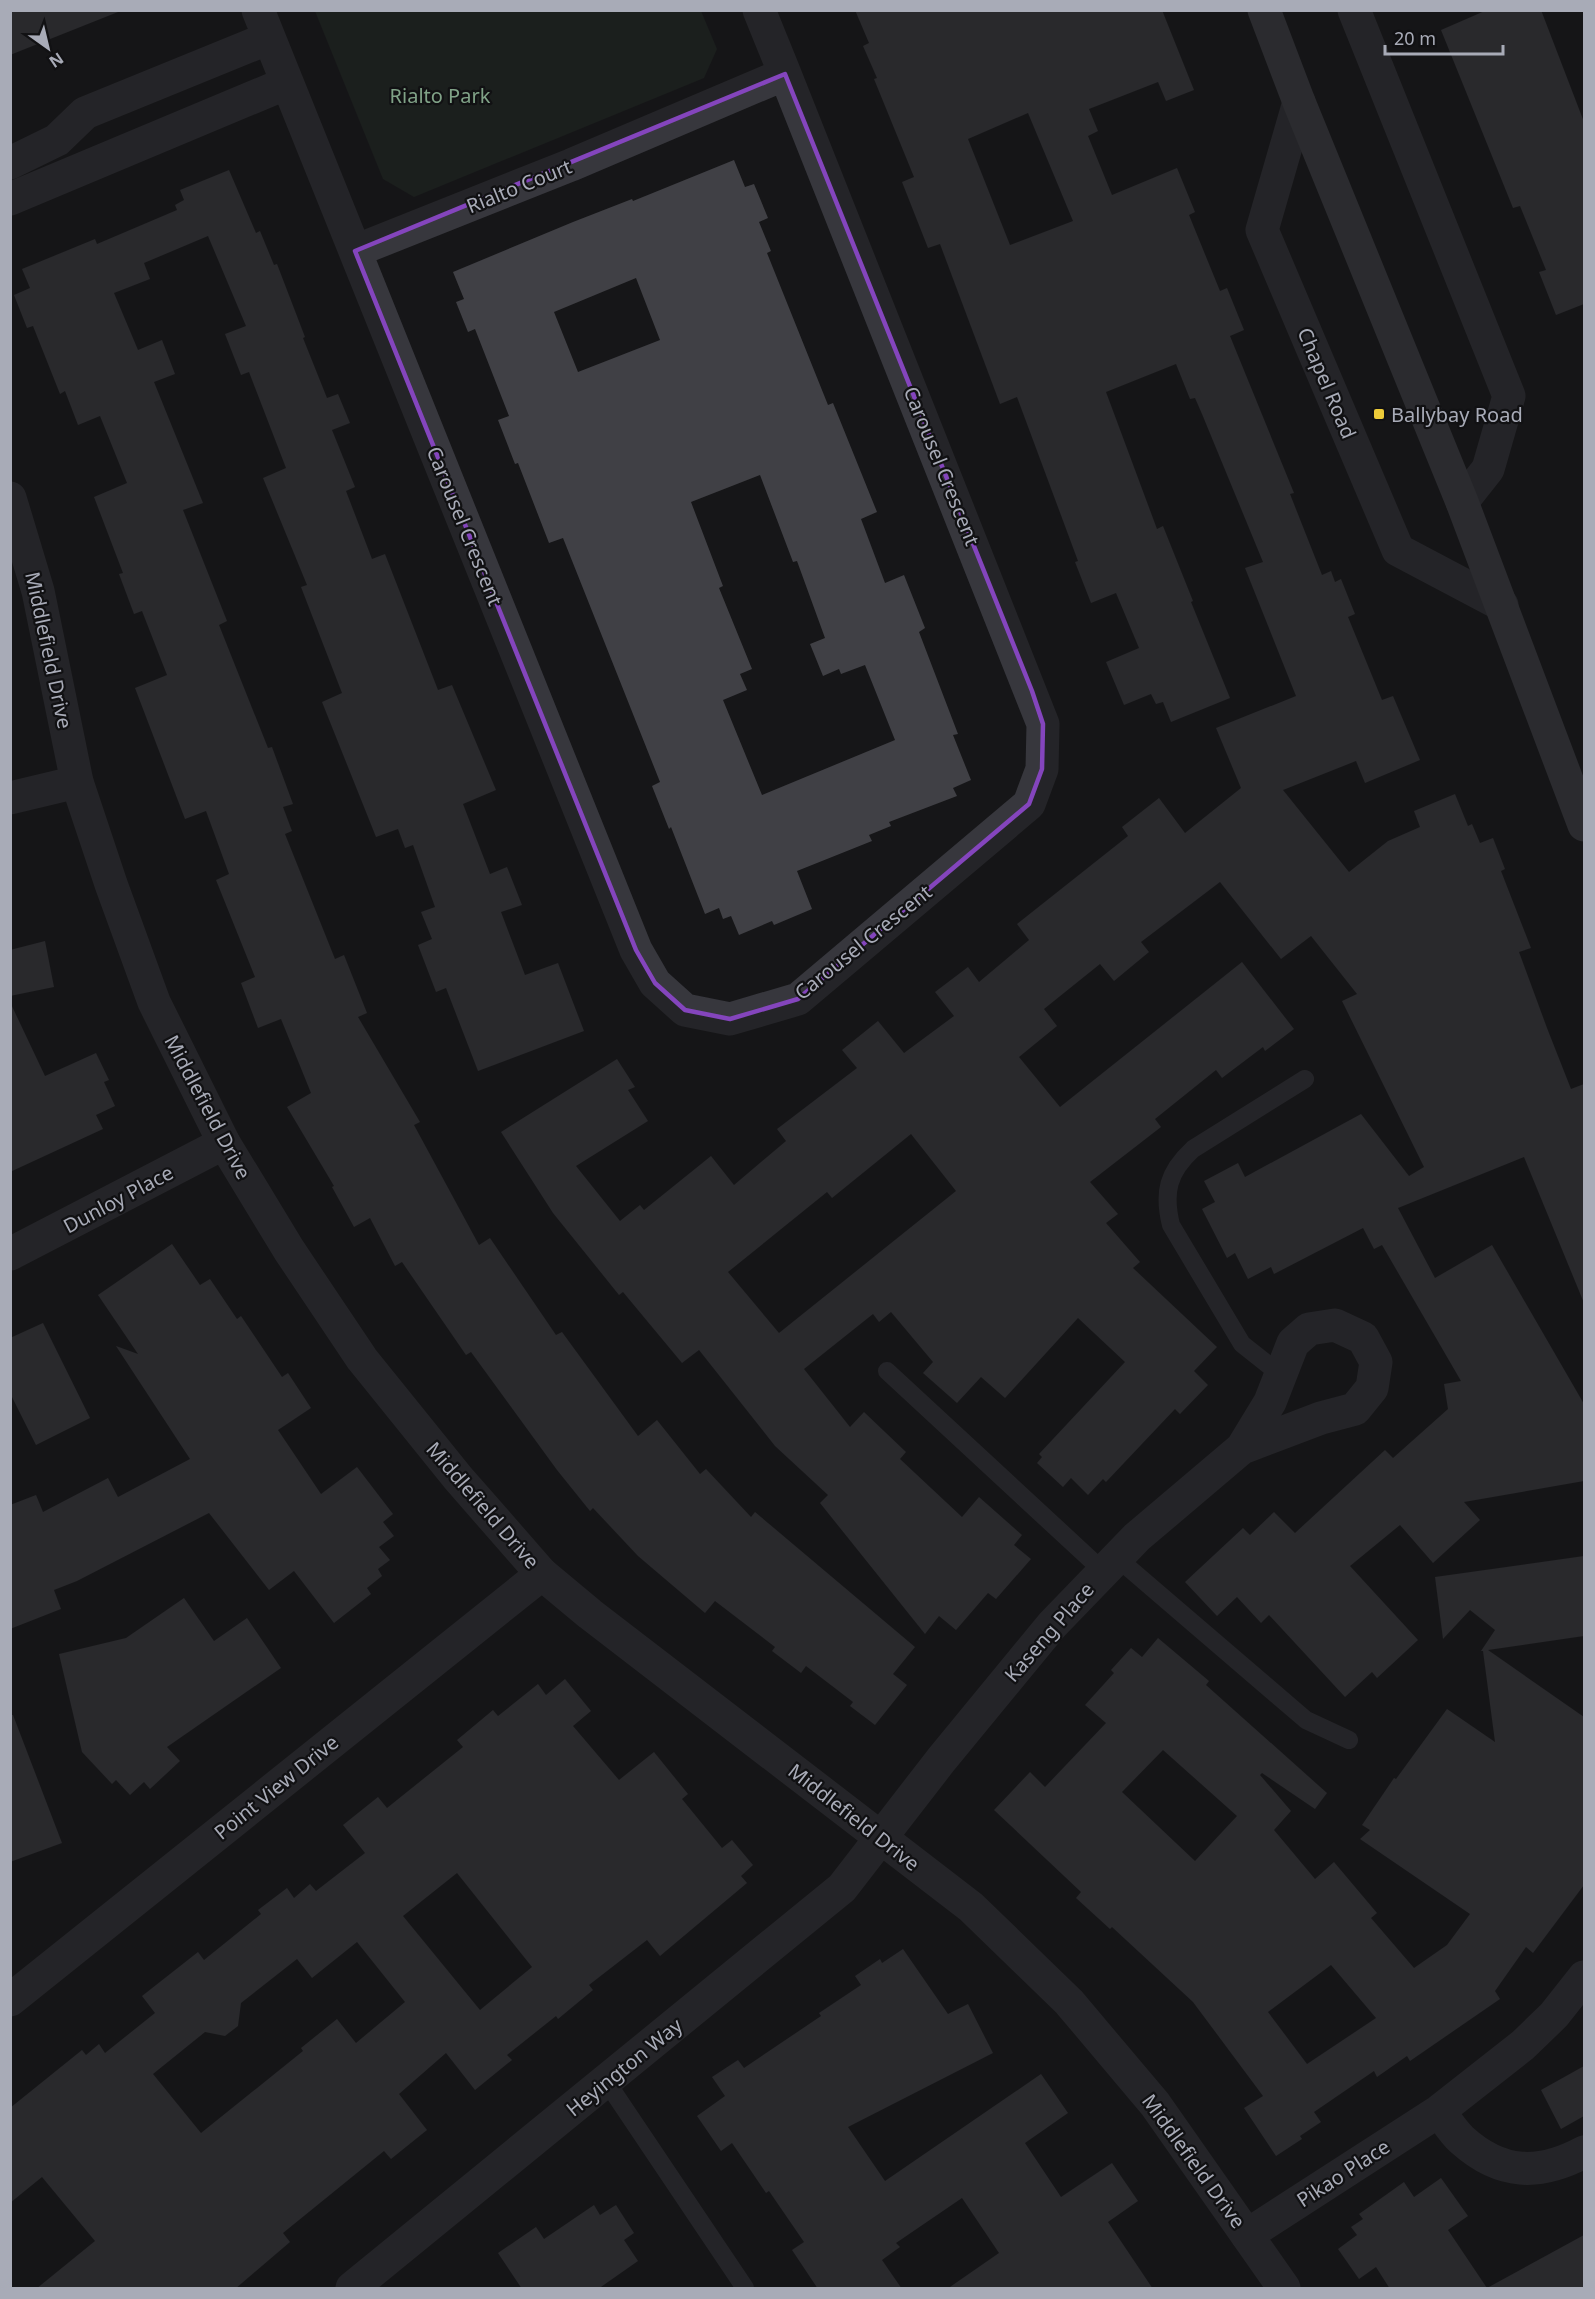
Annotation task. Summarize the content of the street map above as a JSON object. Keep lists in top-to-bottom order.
{
  "streets": {
    "street": [
      "Rialto Court",
      "Chapel Road",
      "Carousel Crescent",
      "Middlefield Drive",
      "Dunloy Place",
      "Kaseng Place",
      "Point View Drive",
      "Heyington Way",
      "Pikao Place"
    ]
  },
  "crossings": [
    ["Rialto Court", "Carousel Crescent"],
    ["Middlefield Drive", "Dunloy Place"],
    ["Middlefield Drive", "Kaseng Place"],
    ["Middlefield Drive", "Point View Drive"],
    ["Middlefield Drive", "Heyington Way"],
    ["Middlefield Drive", "Pikao Place"],
    ["Kaseng Place", "Heyington Way"]
  ],
  "parks": ["Rialto Park"],
  "places": {
    "transit": ["Ballybay Road"]
  },
  "scale_bar": "20 m",
  "north": "bottom right"
}
